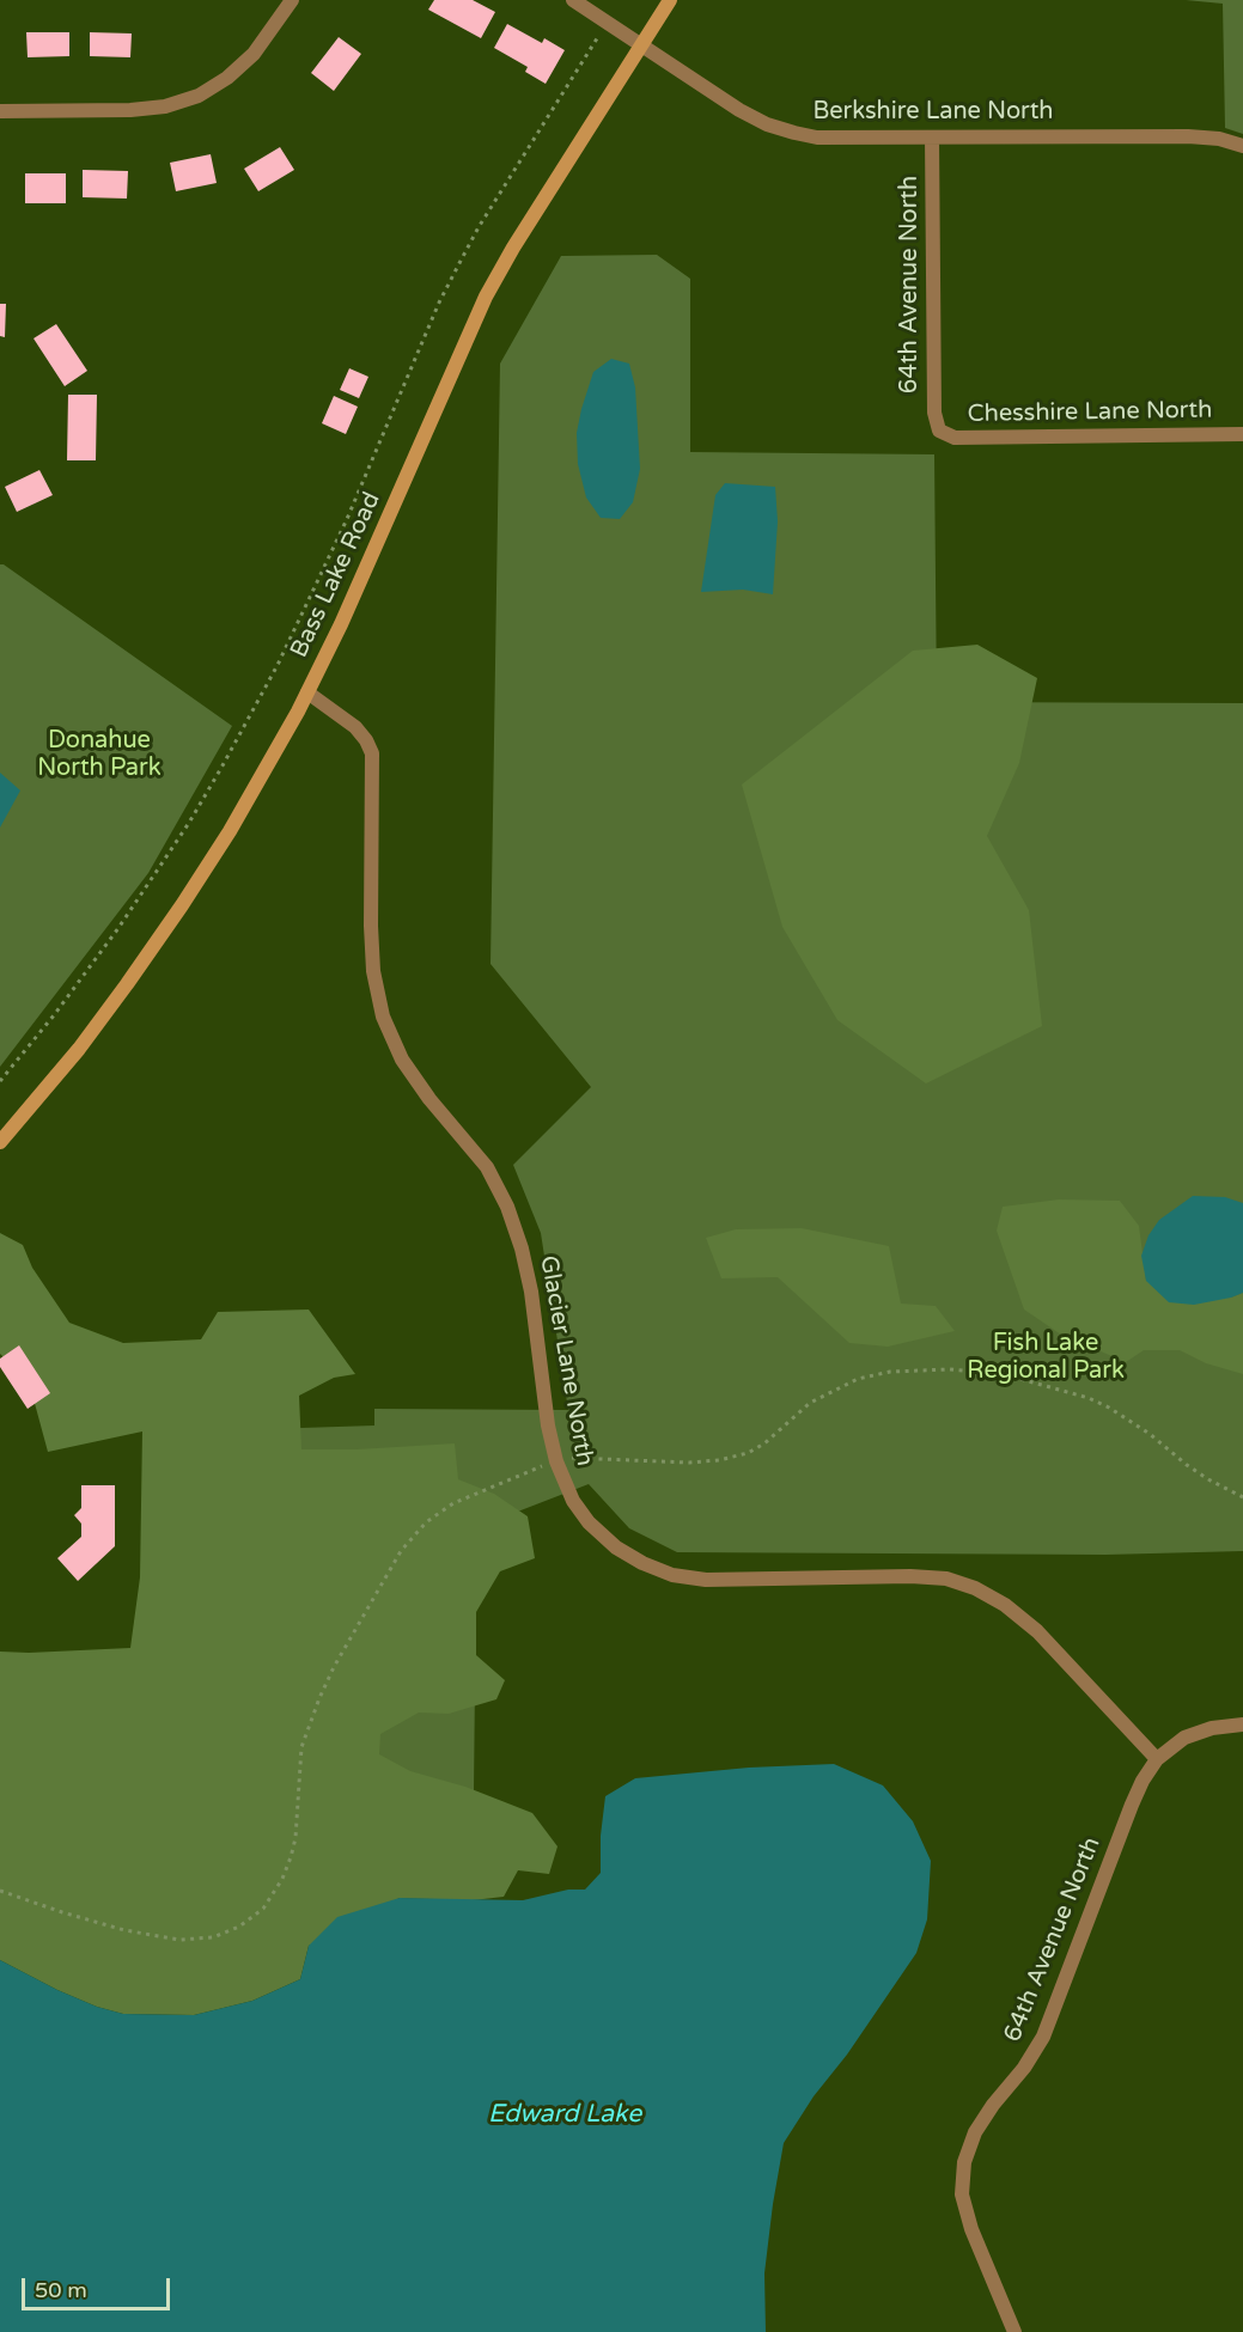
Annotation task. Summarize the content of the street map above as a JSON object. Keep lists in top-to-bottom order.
{
  "streets": {
    "main road": ["Bass Lake Road"],
    "street": [
      "Berkshire Lane North",
      "64th Avenue North",
      "Chesshire Lane North",
      "Glacier Lane North"
    ]
  },
  "crossings": [
    ["Berkshire Lane North", "64th Avenue North"],
    ["Berkshire Lane North", "Bass Lake Road"],
    ["64th Avenue North", "Chesshire Lane North"],
    ["64th Avenue North", "Glacier Lane North"],
    ["Bass Lake Road", "Glacier Lane North"]
  ],
  "water": ["Edward Lake"],
  "parks": ["Donahue North Park", "Fish Lake Regional Park"],
  "scale_bar": "50 m"
}
